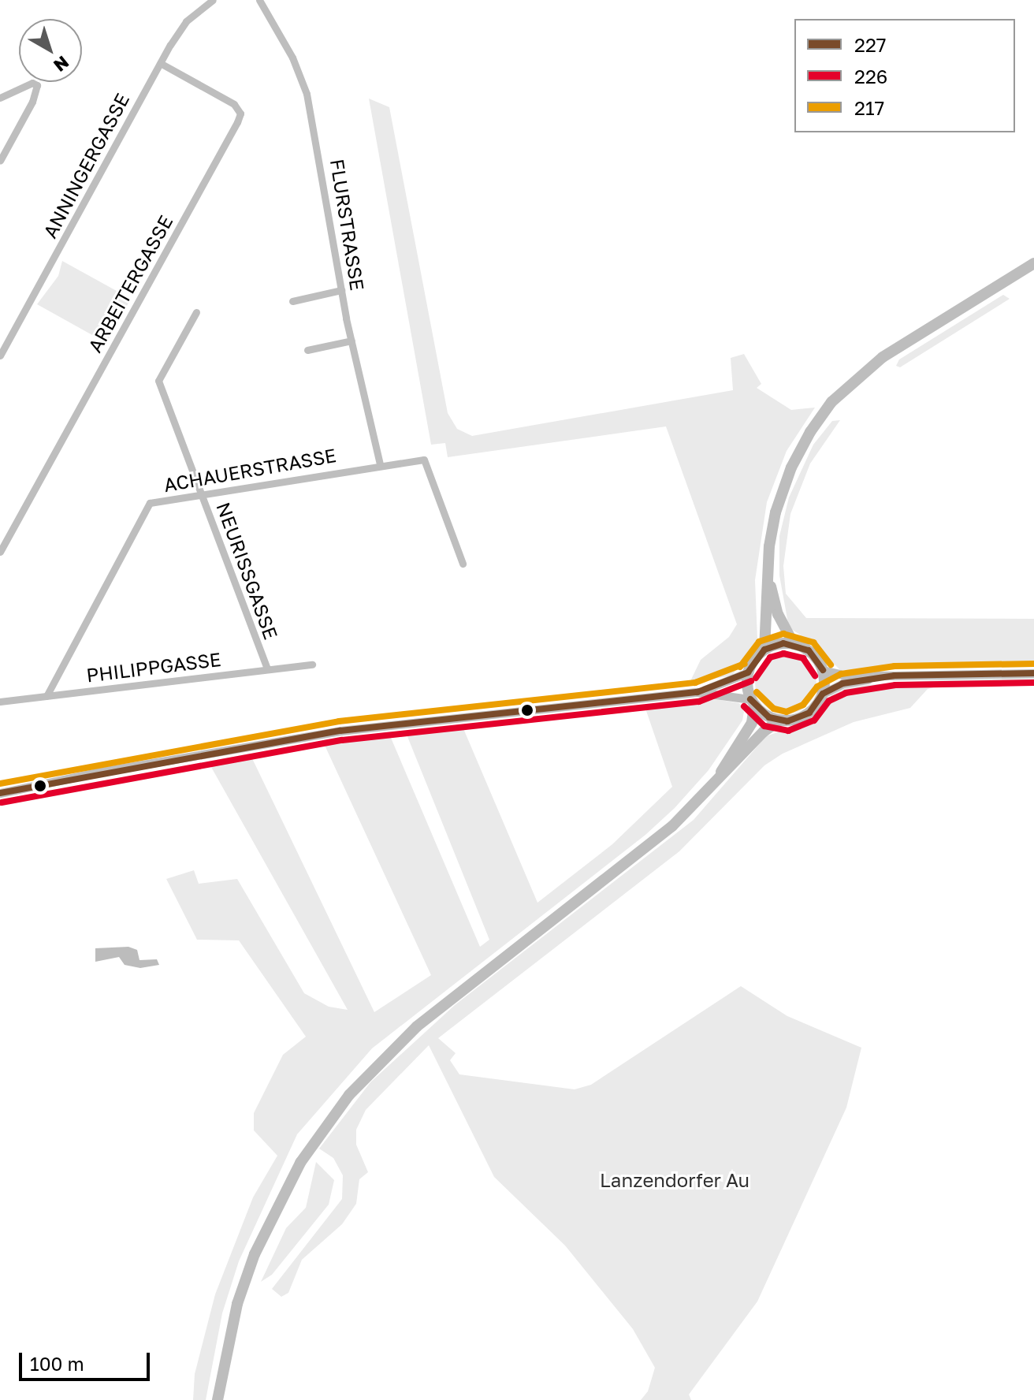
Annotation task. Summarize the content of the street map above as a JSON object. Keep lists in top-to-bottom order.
{
  "streets": {
    "street": [
      "ANNINGERGASSE",
      "FLURSTRASSE",
      "ARBEITERGASSE",
      "ACHAUERSTRASSE",
      "NEURISSGASSE",
      "PHILIPPGASSE"
    ]
  },
  "crossings": [
    ["ANNINGERGASSE", "ARBEITERGASSE"],
    ["FLURSTRASSE", "ACHAUERSTRASSE"],
    ["ACHAUERSTRASSE", "NEURISSGASSE"],
    ["ACHAUERSTRASSE", "PHILIPPGASSE"],
    ["NEURISSGASSE", "PHILIPPGASSE"]
  ],
  "parks": ["Lanzendorfer Au"],
  "lines": ["transit line 217", "transit line 227", "transit line 226"],
  "legend": ["227", "226", "217"],
  "scale_bar": "100 m",
  "north": "bottom right"
}
